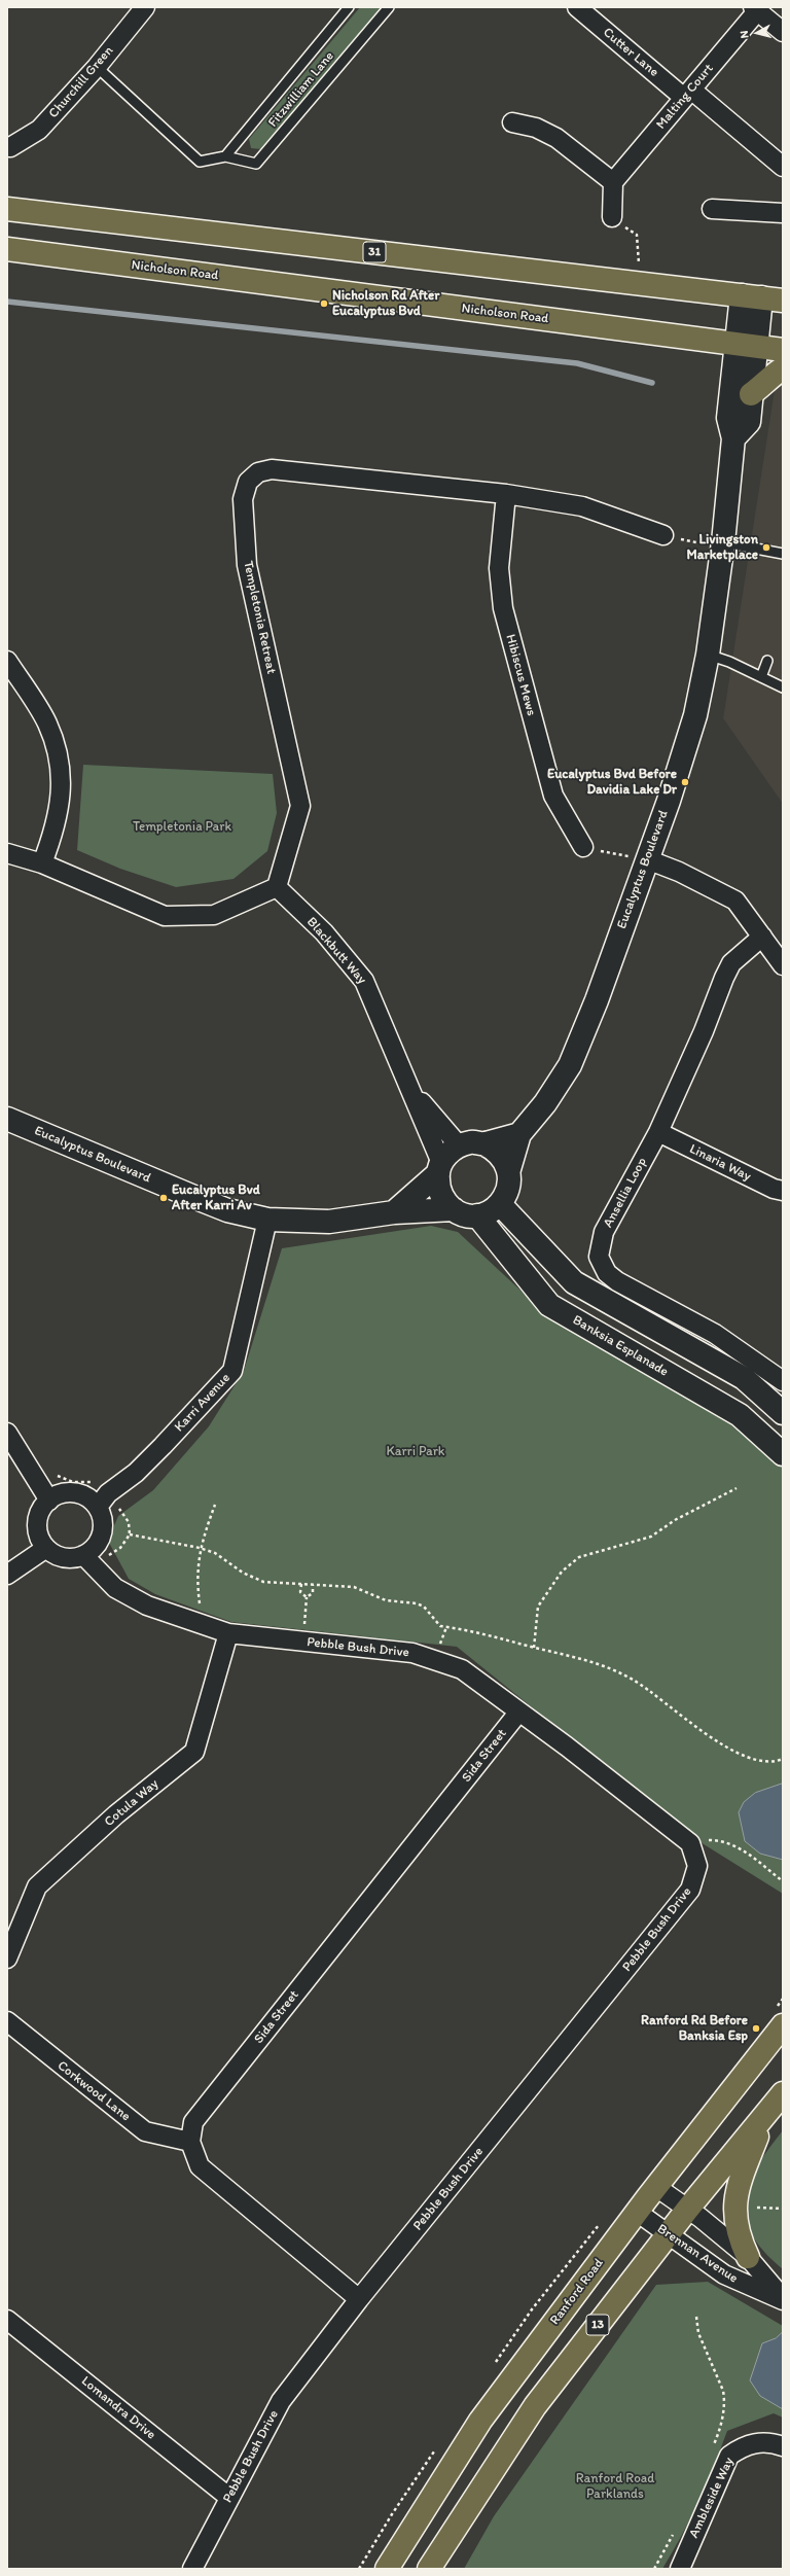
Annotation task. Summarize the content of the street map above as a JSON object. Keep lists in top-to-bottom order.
{
  "streets": {
    "main road": [
      "31",
      "Nicholson Road",
      "Ranford Road",
      "13"
    ],
    "street": [
      "Cutter Lane",
      "Churchill Green",
      "Malting Court",
      "Templetonia Retreat",
      "Hibiscus Mews",
      "Eucalyptus Boulevard",
      "Blackbutt Way",
      "Linaria Way",
      "Ansellia Loop",
      "Banksia Esplanade",
      "Karri Avenue",
      "Pebble Bush Drive",
      "Sida Street",
      "Cotula Way",
      "Corkwood Lane",
      "Brennan Avenue",
      "Lomandra Drive",
      "Ambleside Way"
    ],
    "lane": ["Fitzwilliam Lane"]
  },
  "crossings": [
    ["Cutter Lane", "Malting Court"],
    ["Churchill Green", "Fitzwilliam Lane"],
    ["31", "Eucalyptus Boulevard"],
    ["Nicholson Road", "Eucalyptus Boulevard"],
    ["Templetonia Retreat", "Hibiscus Mews"],
    ["Templetonia Retreat", "Blackbutt Way"],
    ["Eucalyptus Boulevard", "Blackbutt Way"],
    ["Eucalyptus Boulevard", "Banksia Esplanade"],
    ["Eucalyptus Boulevard", "Karri Avenue"],
    ["Blackbutt Way", "Banksia Esplanade"],
    ["Linaria Way", "Ansellia Loop"],
    ["Karri Avenue", "Pebble Bush Drive"],
    ["Pebble Bush Drive", "Sida Street"],
    ["Pebble Bush Drive", "Cotula Way"],
    ["Pebble Bush Drive", "Lomandra Drive"],
    ["Sida Street", "Corkwood Lane"],
    ["Brennan Avenue", "Ranford Road"],
    ["Brennan Avenue", "13"]
  ],
  "parks": ["Templetonia Park", "Karri Park", "Ranford Road Parklands"],
  "places": [
    "Nicholson Rd After Eucalyptus Bvd",
    "Livingston Marketplace",
    "Eucalyptus Bvd Before Davidia Lake Dr",
    "Eucalyptus Bvd After Karri Av",
    "Ranford Rd Before Banksia Esp"
  ],
  "north": "left"
}
